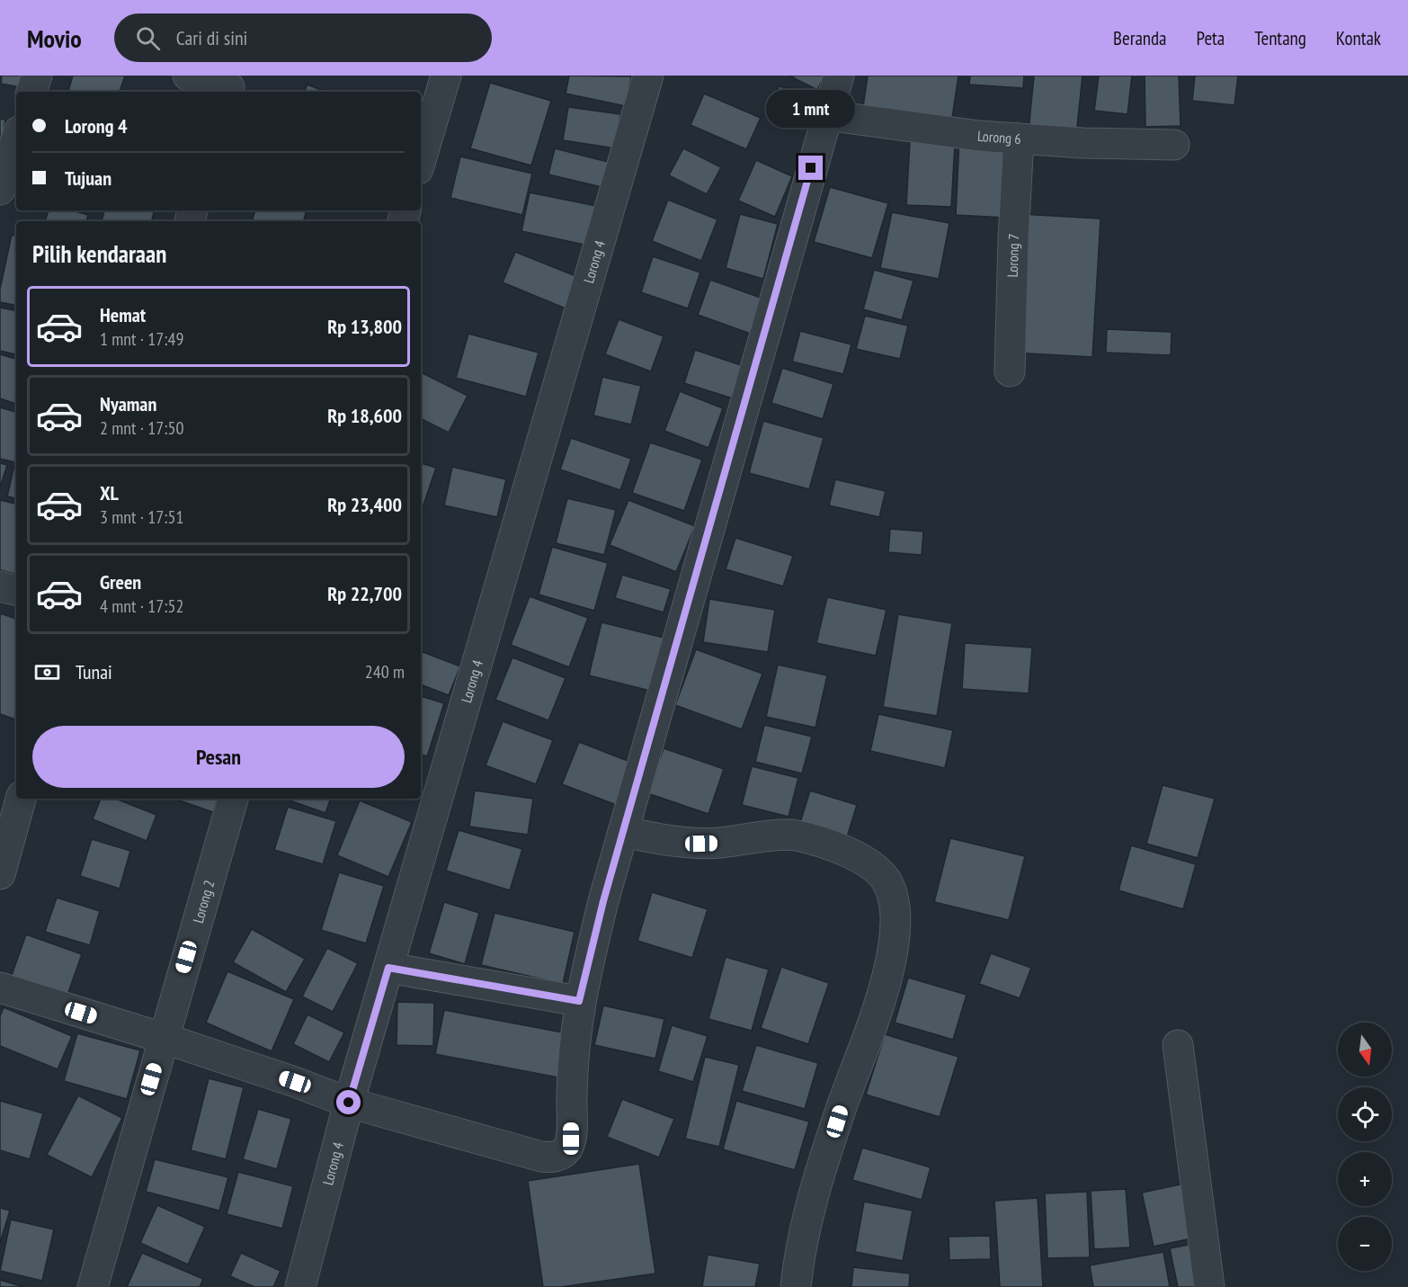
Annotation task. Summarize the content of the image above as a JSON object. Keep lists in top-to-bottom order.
{
  "streets": {
    "street": [
      "Lorong 6",
      "Lorong 7",
      "Lorong 4",
      "Lorong 2"
    ]
  },
  "crossings": [
    ["Lorong 6", "Lorong 7"]
  ],
  "north": "bottom",
  "page": {
    "header": "Movio",
    "search": "Cari di sini",
    "nav": [
      "Beranda",
      "Peta",
      "Tentang",
      "Kontak"
    ],
    "bubble": "1 mnt",
    "banner": ["Lorong 4", "Tujuan"],
    "heading": "Pilih kendaraan",
    "list": [
      {
        "name": "Hemat",
        "note": "1 mnt · 17:49",
        "value": "Rp 13,800"
      },
      {
        "name": "Nyaman",
        "note": "2 mnt · 17:50",
        "value": "Rp 18,600"
      },
      {
        "name": "XL",
        "note": "3 mnt · 17:51",
        "value": "Rp 23,400"
      },
      {
        "name": "Green",
        "note": "4 mnt · 17:52",
        "value": "Rp 22,700"
      }
    ],
    "pay": ["Tunai", "240 m"],
    "buttons": "Pesan",
    "map_buttons": ["+", "−"]
  }
}
